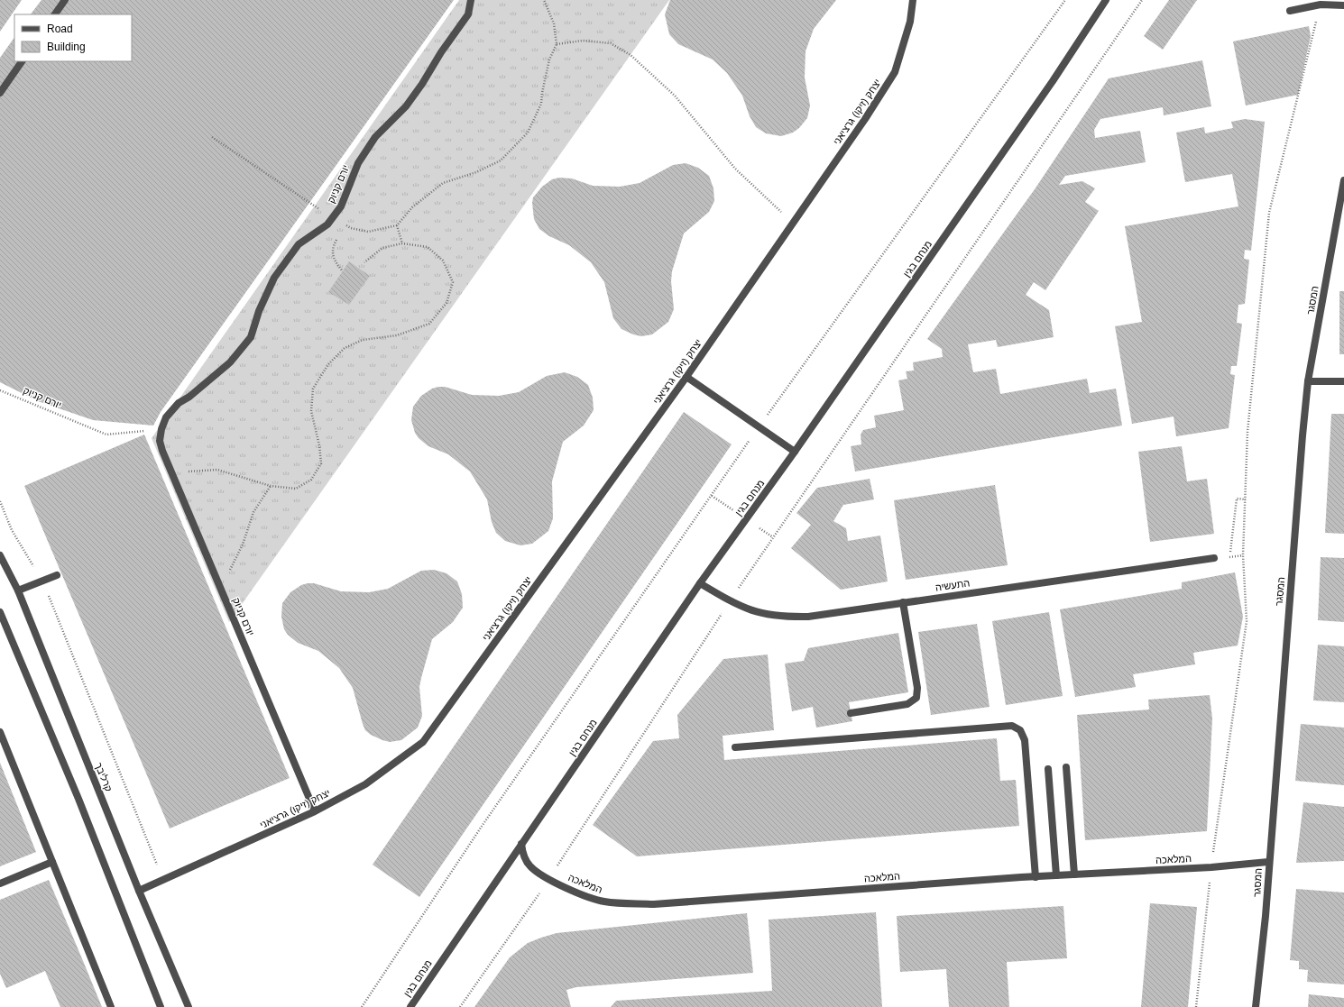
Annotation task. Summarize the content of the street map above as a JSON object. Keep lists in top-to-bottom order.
{
  "streets": {
    "street": [
      "יצחק (זיקו) גרציאני",
      "יורם קניוק",
      "מנחם בגין",
      "המסגר",
      "התעשיה",
      "קרליבך",
      "המלאכה"
    ]
  },
  "crossings": [
    ["יצחק (זיקו) גרציאני", "יורם קניוק"],
    ["יצחק (זיקו) גרציאני", "קרליבך"],
    ["מנחם בגין", "התעשיה"],
    ["מנחם בגין", "המלאכה"],
    ["המסגר", "המלאכה"]
  ],
  "legend": ["Road", "Building"]
}
